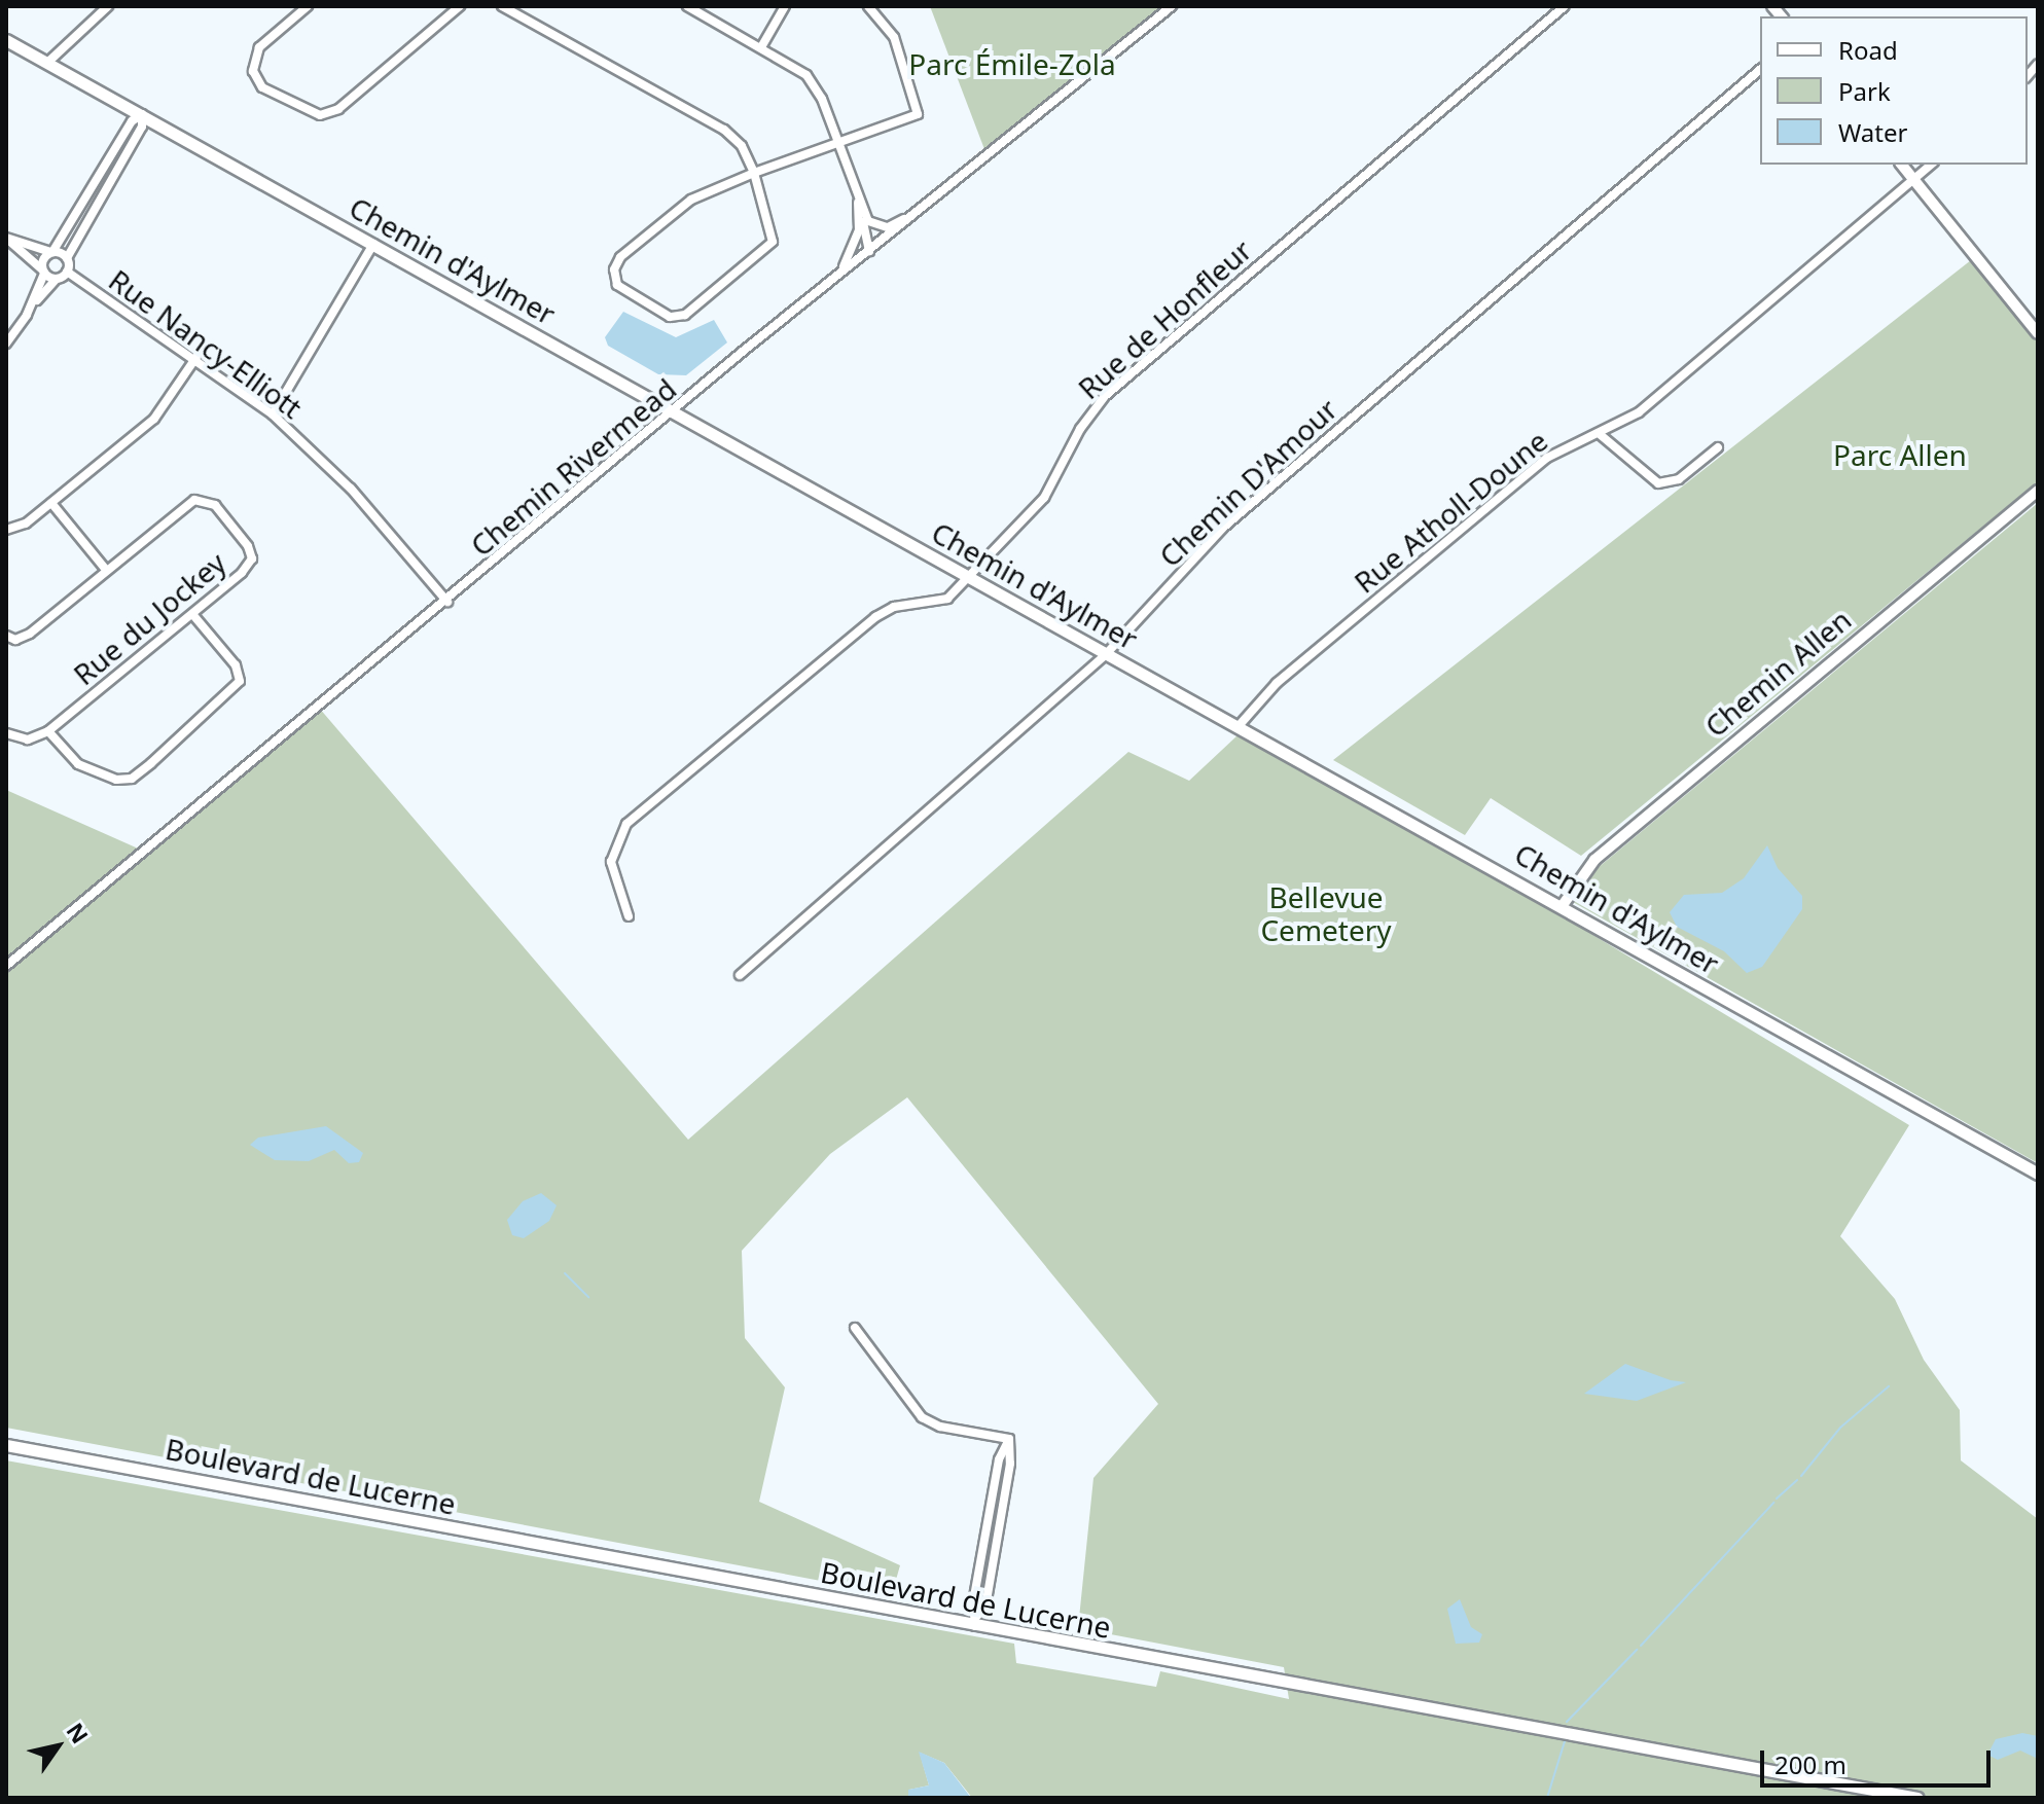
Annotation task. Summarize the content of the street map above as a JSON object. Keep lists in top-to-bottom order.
{
  "streets": {
    "main road": ["Chemin d'Aylmer", "Boulevard de Lucerne"],
    "street": [
      "Rue de Honfleur",
      "Rue Nancy-Elliott",
      "Chemin Rivermead",
      "Chemin D'Amour",
      "Rue Atholl-Doune",
      "Rue du Jockey",
      "Chemin Allen"
    ]
  },
  "crossings": [
    ["Chemin d'Aylmer", "Rue de Honfleur"],
    ["Chemin d'Aylmer", "Chemin Rivermead"],
    ["Chemin d'Aylmer", "Chemin D'Amour"],
    ["Chemin d'Aylmer", "Rue Atholl-Doune"],
    ["Chemin d'Aylmer", "Chemin Allen"],
    ["Rue Nancy-Elliott", "Chemin Rivermead"]
  ],
  "parks": ["Parc Émile-Zola", "Parc Allen", "Bellevue Cemetery"],
  "legend": ["Road", "Park", "Water"],
  "scale_bar": "200 m",
  "north": "top right"
}
